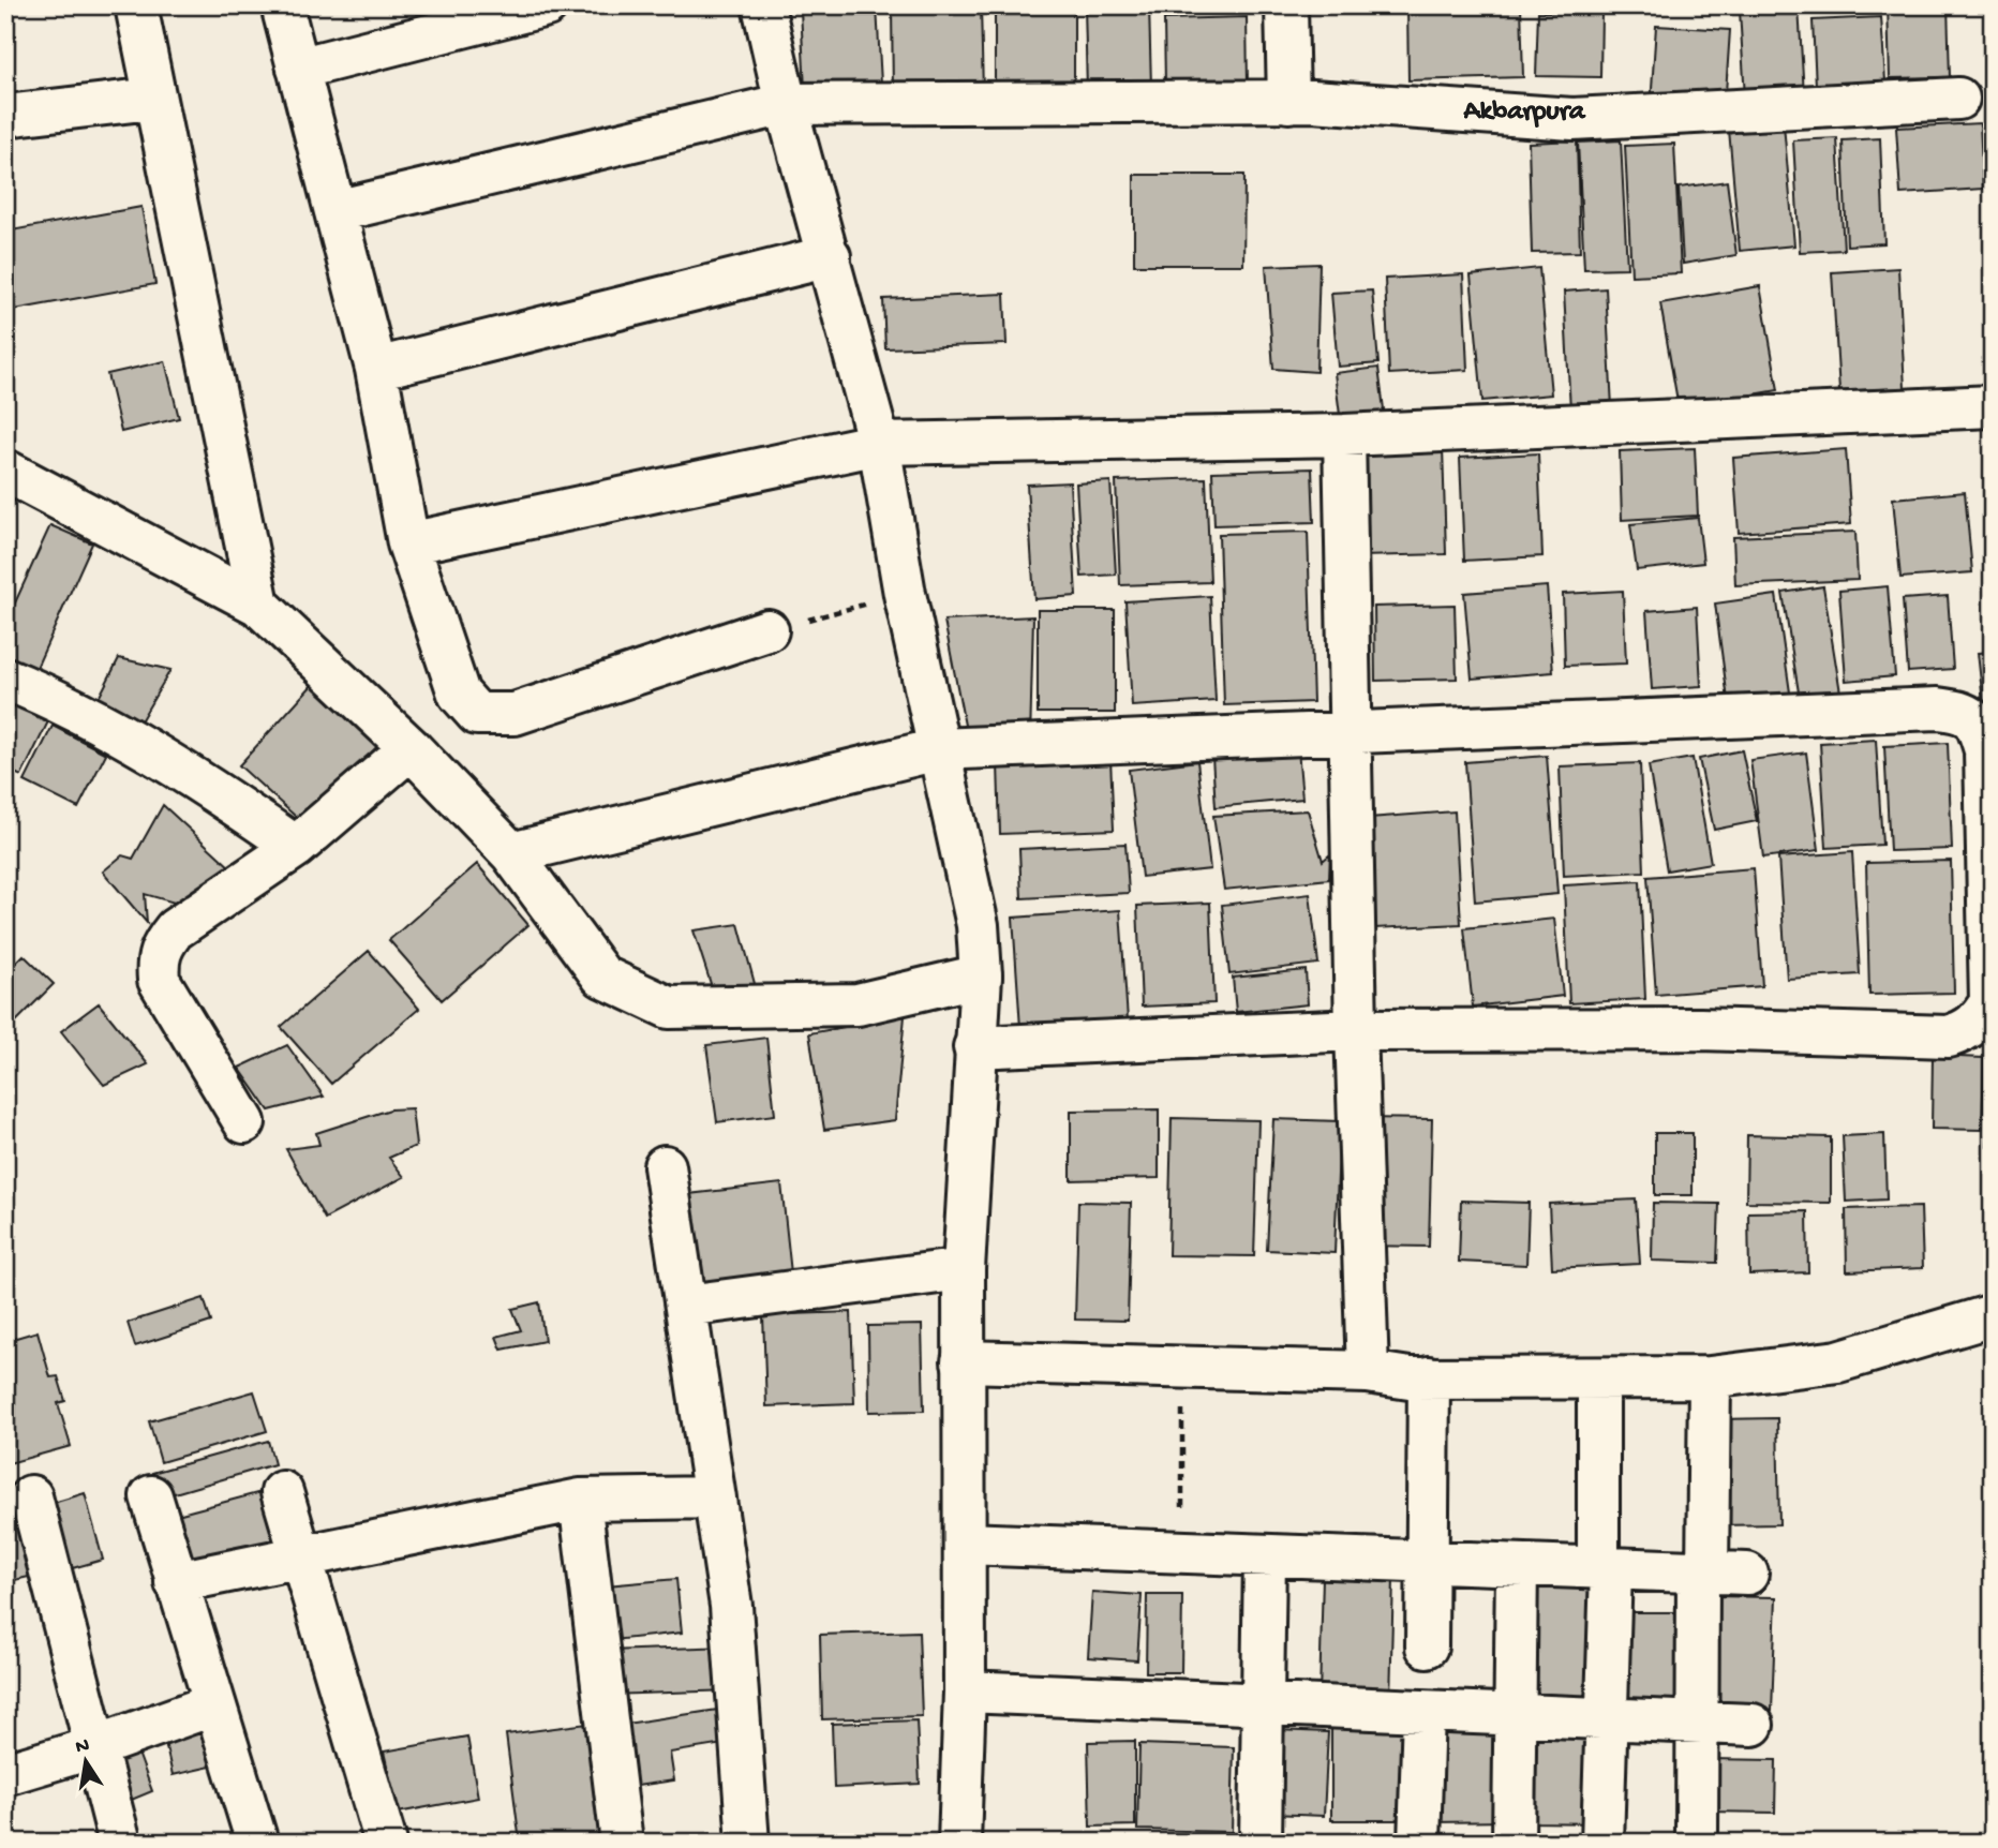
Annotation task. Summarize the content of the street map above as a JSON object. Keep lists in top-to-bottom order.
{
  "districts": ["Akbarpura"],
  "north": "top"
}
